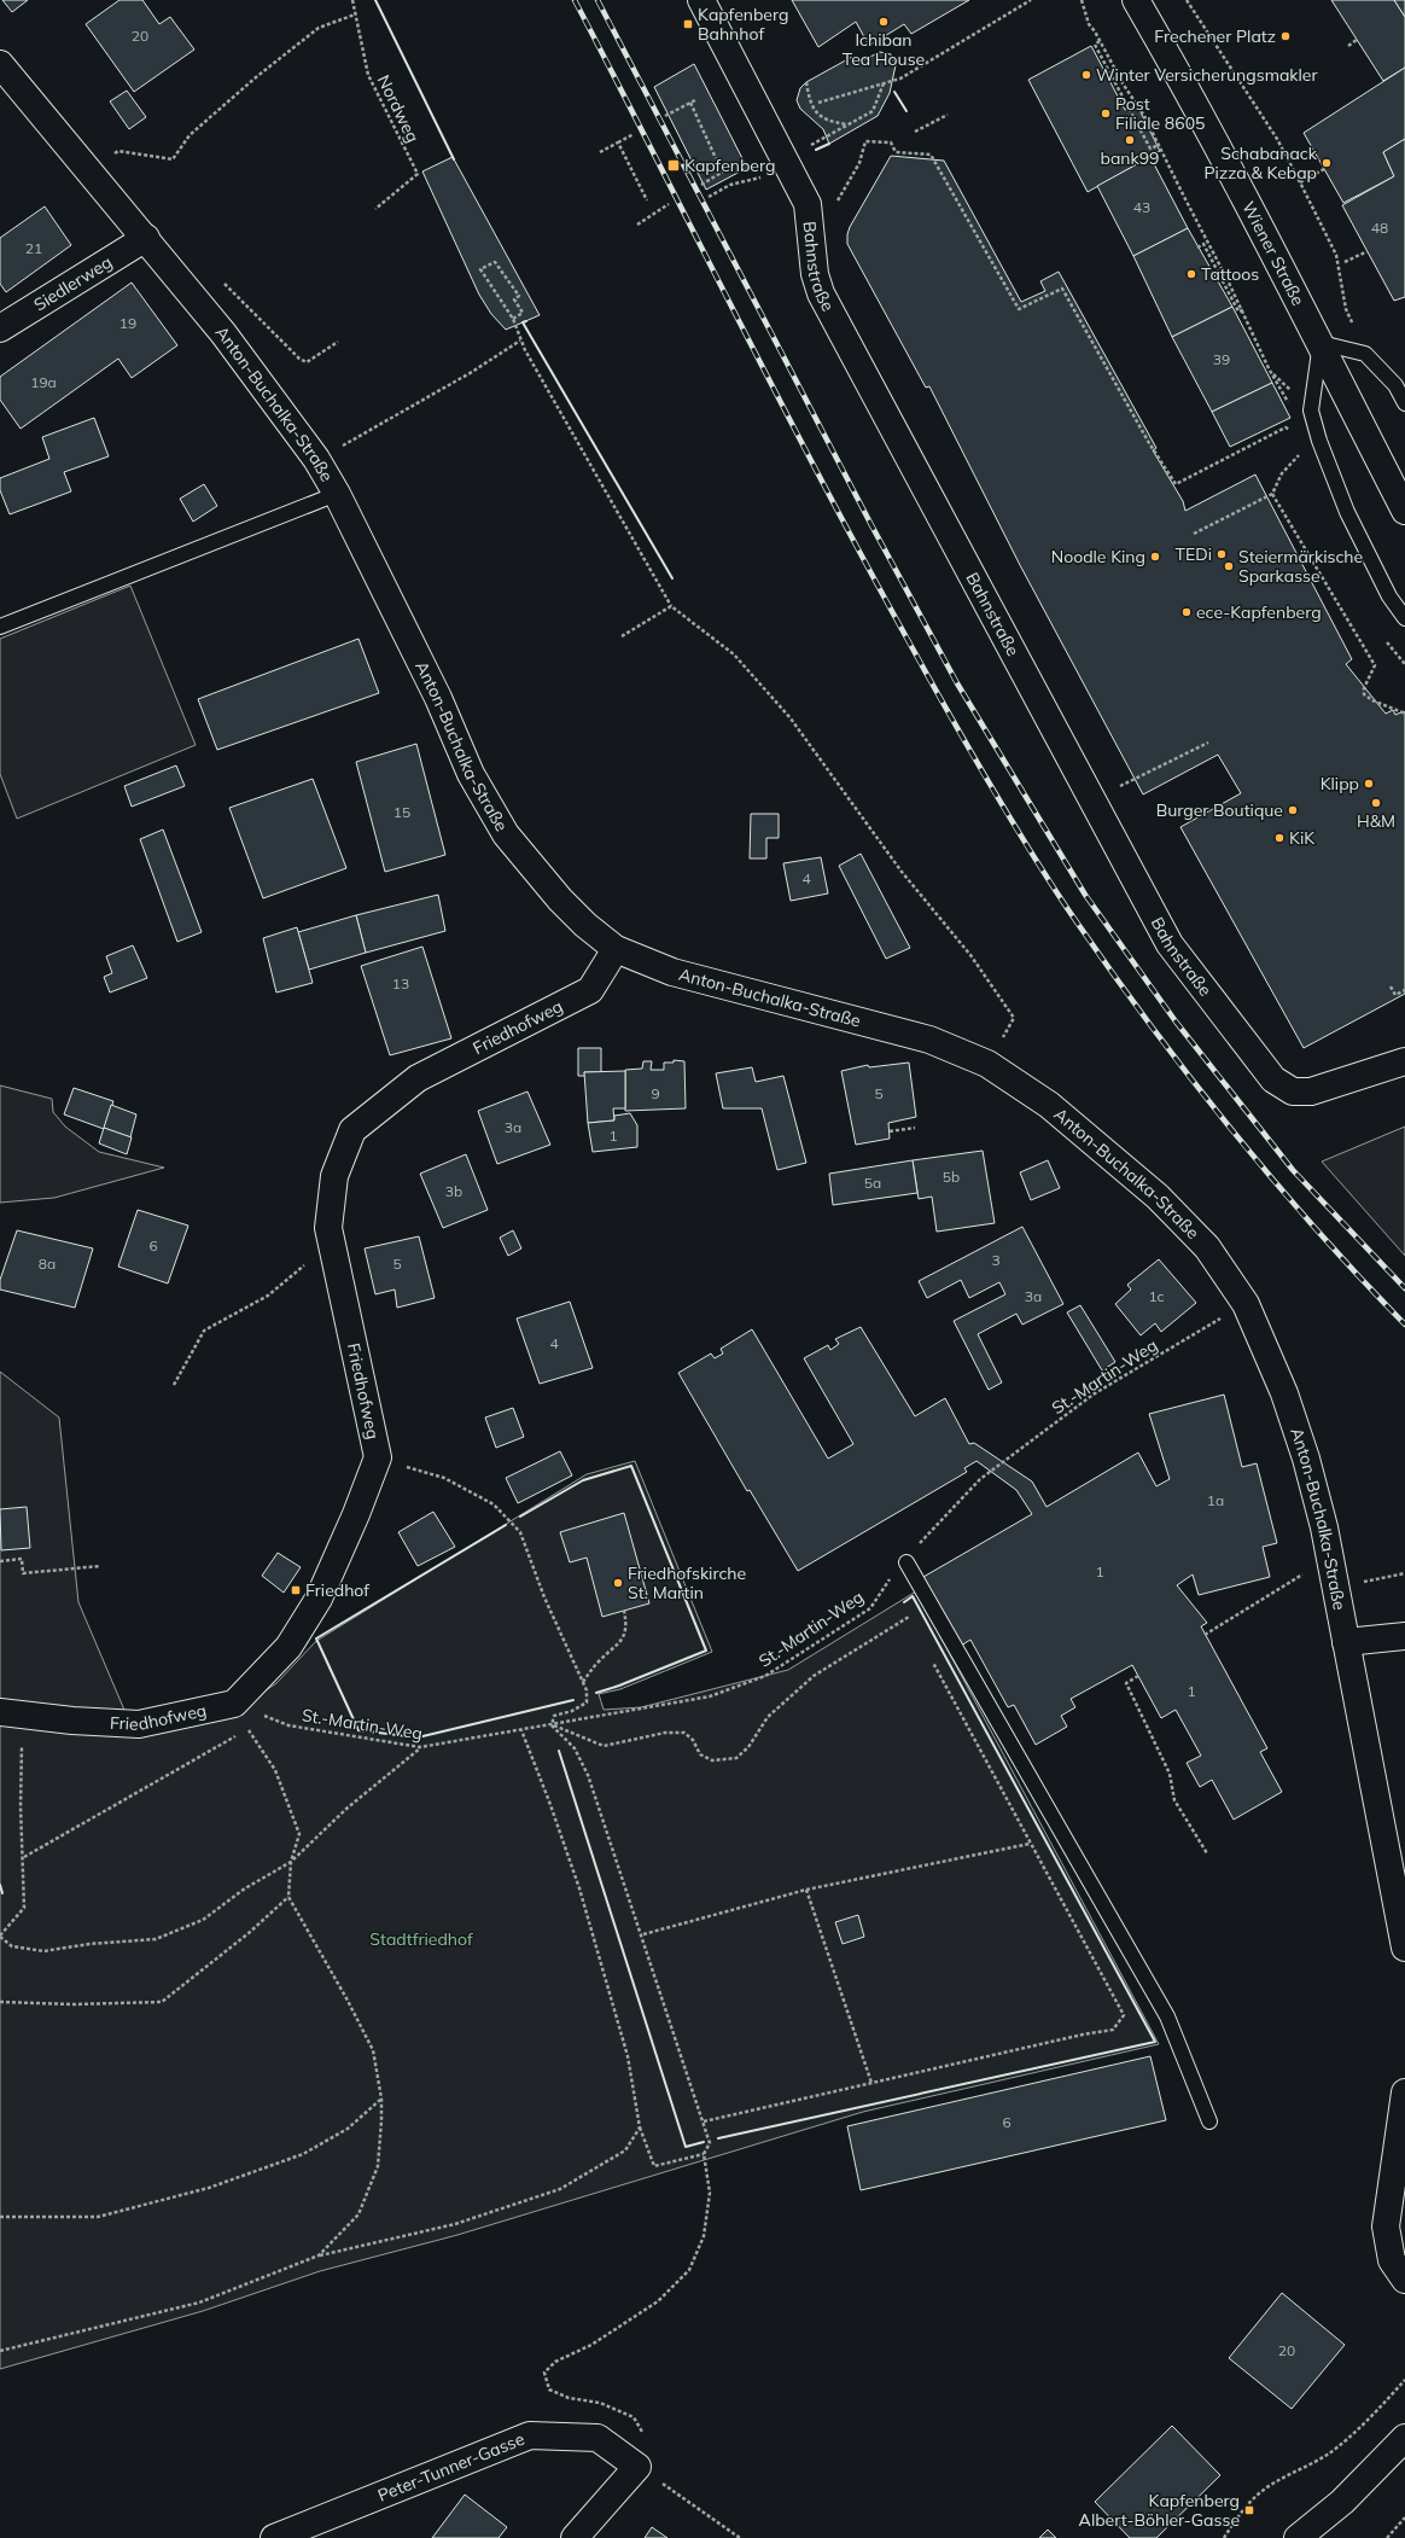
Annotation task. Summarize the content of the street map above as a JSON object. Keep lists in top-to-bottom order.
{
  "streets": {
    "street": [
      "Wiener Straße",
      "Bahnstraße",
      "Siedlerweg",
      "Anton-Buchalka-Straße",
      "Friedhofweg",
      "Peter-Tunner-Gasse"
    ],
    "path": ["Nordweg", "St.-Martin-Weg"]
  },
  "crossings": [
    ["Siedlerweg", "Anton-Buchalka-Straße"],
    ["Anton-Buchalka-Straße", "Friedhofweg"],
    ["Anton-Buchalka-Straße", "St.-Martin-Weg"],
    ["Friedhofweg", "St.-Martin-Weg"]
  ],
  "parks": ["Stadtfriedhof"],
  "places": {
    "other": [
      "Ichiban Tea House",
      "Frechener Platz",
      "Winter Versicherungsmakler",
      "Post Filiale 8605",
      "bank99",
      "Schabanack Pizza & Kebap",
      "Tattoos",
      "TEDi",
      "Noodle King",
      "Steiermärkische Sparkasse",
      "ece-Kapfenberg",
      "Klipp",
      "H&M",
      "Burger Boutique",
      "KiK",
      "Friedhofskirche St. Martin"
    ],
    "transit": [
      "Kapfenberg Bahnhof",
      "Kapfenberg",
      "Friedhof",
      "Kapfenberg Albert-Böhler-Gasse"
    ]
  },
  "house_numbers": [
    "20",
    "43",
    "48",
    "21",
    "19",
    "39",
    "19a",
    "15",
    "4",
    "13",
    "9",
    "5",
    "3a",
    "1",
    "5b",
    "5a",
    "3b",
    "6",
    "3",
    "8a",
    "5",
    "3a",
    "1c",
    "4",
    "1a",
    "1",
    "1",
    "6",
    "20"
  ]
}
